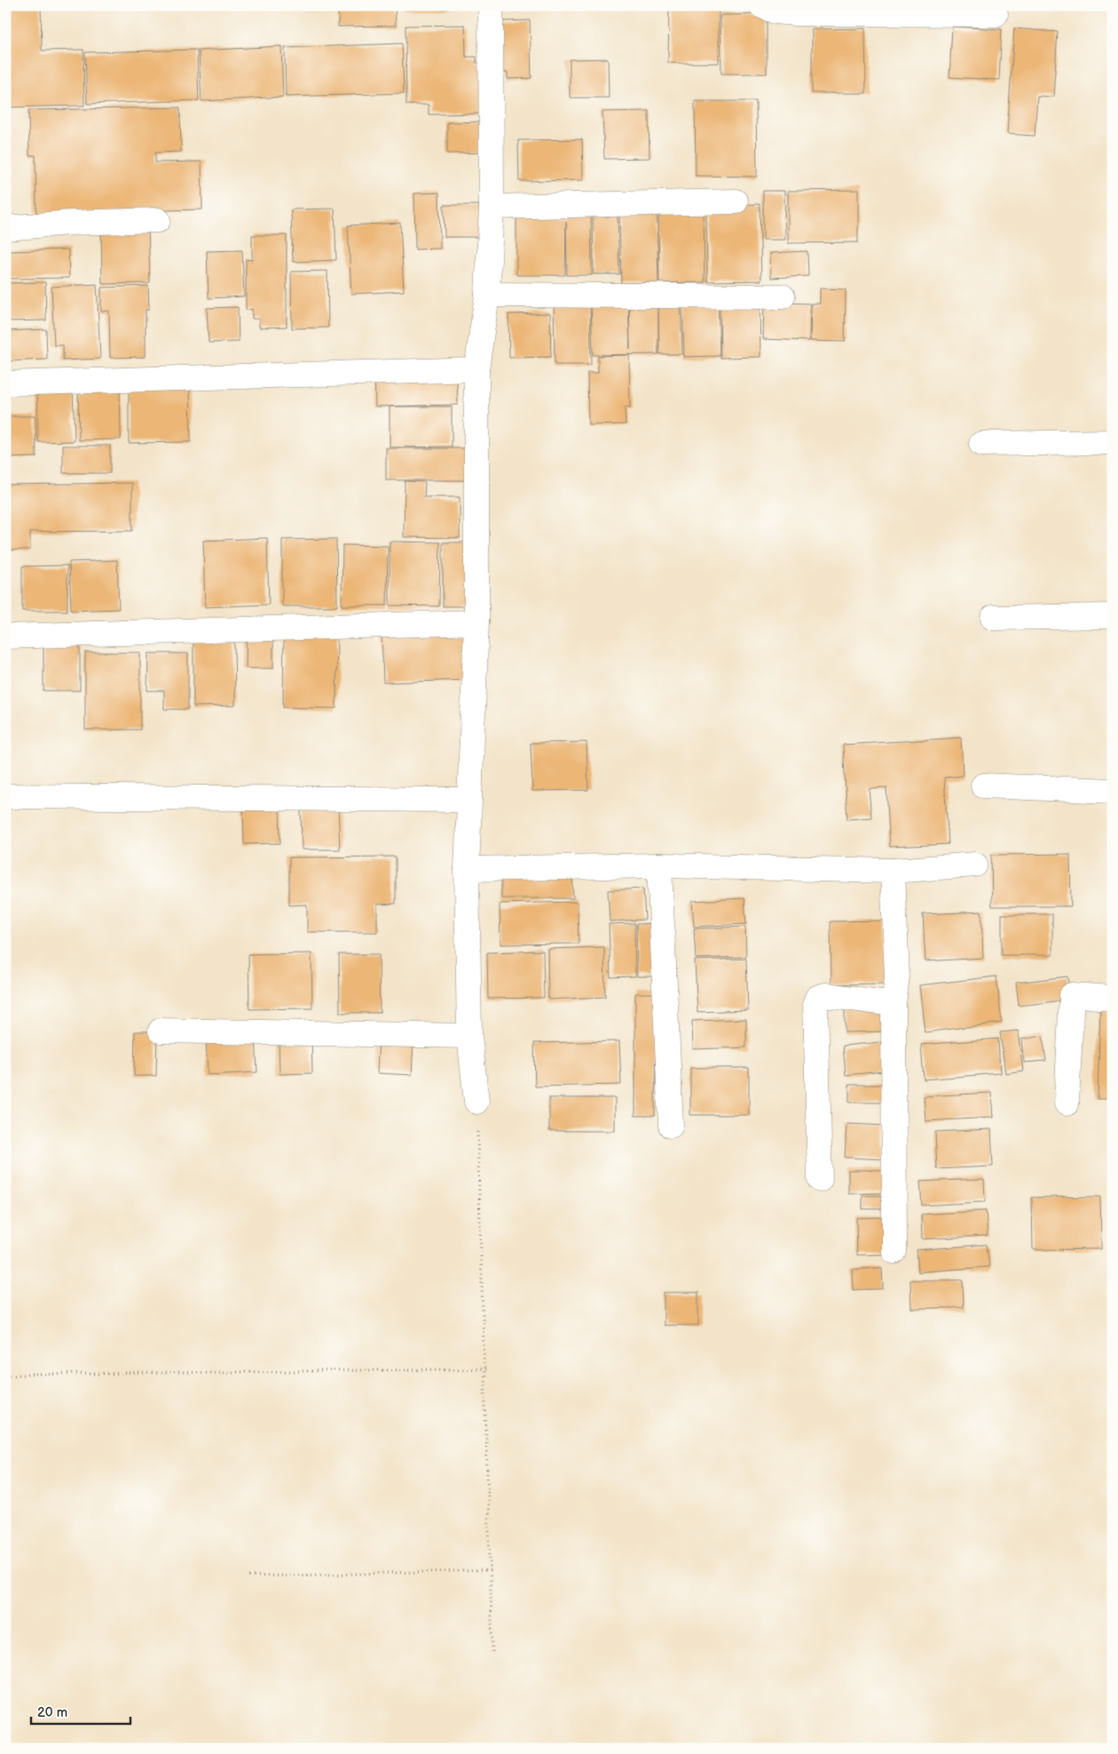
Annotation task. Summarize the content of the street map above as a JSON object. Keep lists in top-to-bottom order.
{
  "scale_bar": "20 m"
}
